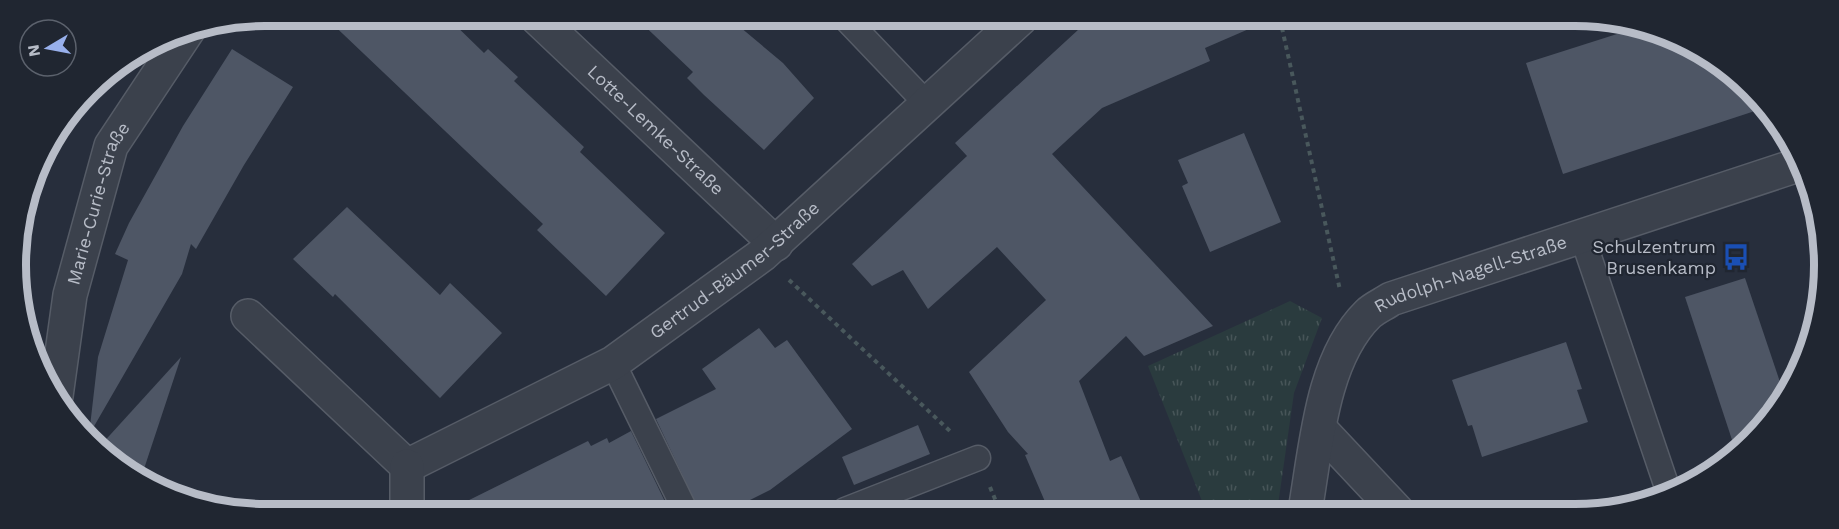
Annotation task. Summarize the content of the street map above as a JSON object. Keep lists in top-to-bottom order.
{
  "streets": {
    "street": [
      "Lotte-Lemke-Straße",
      "Marie-Curie-Straße",
      "Gertrud-Bäumer-Straße",
      "Rudolph-Nagell-Straße"
    ]
  },
  "crossings": [
    ["Lotte-Lemke-Straße", "Gertrud-Bäumer-Straße"]
  ],
  "places": {
    "bus stop": ["Schulzentrum Brusenkamp"]
  },
  "north": "left"
}
